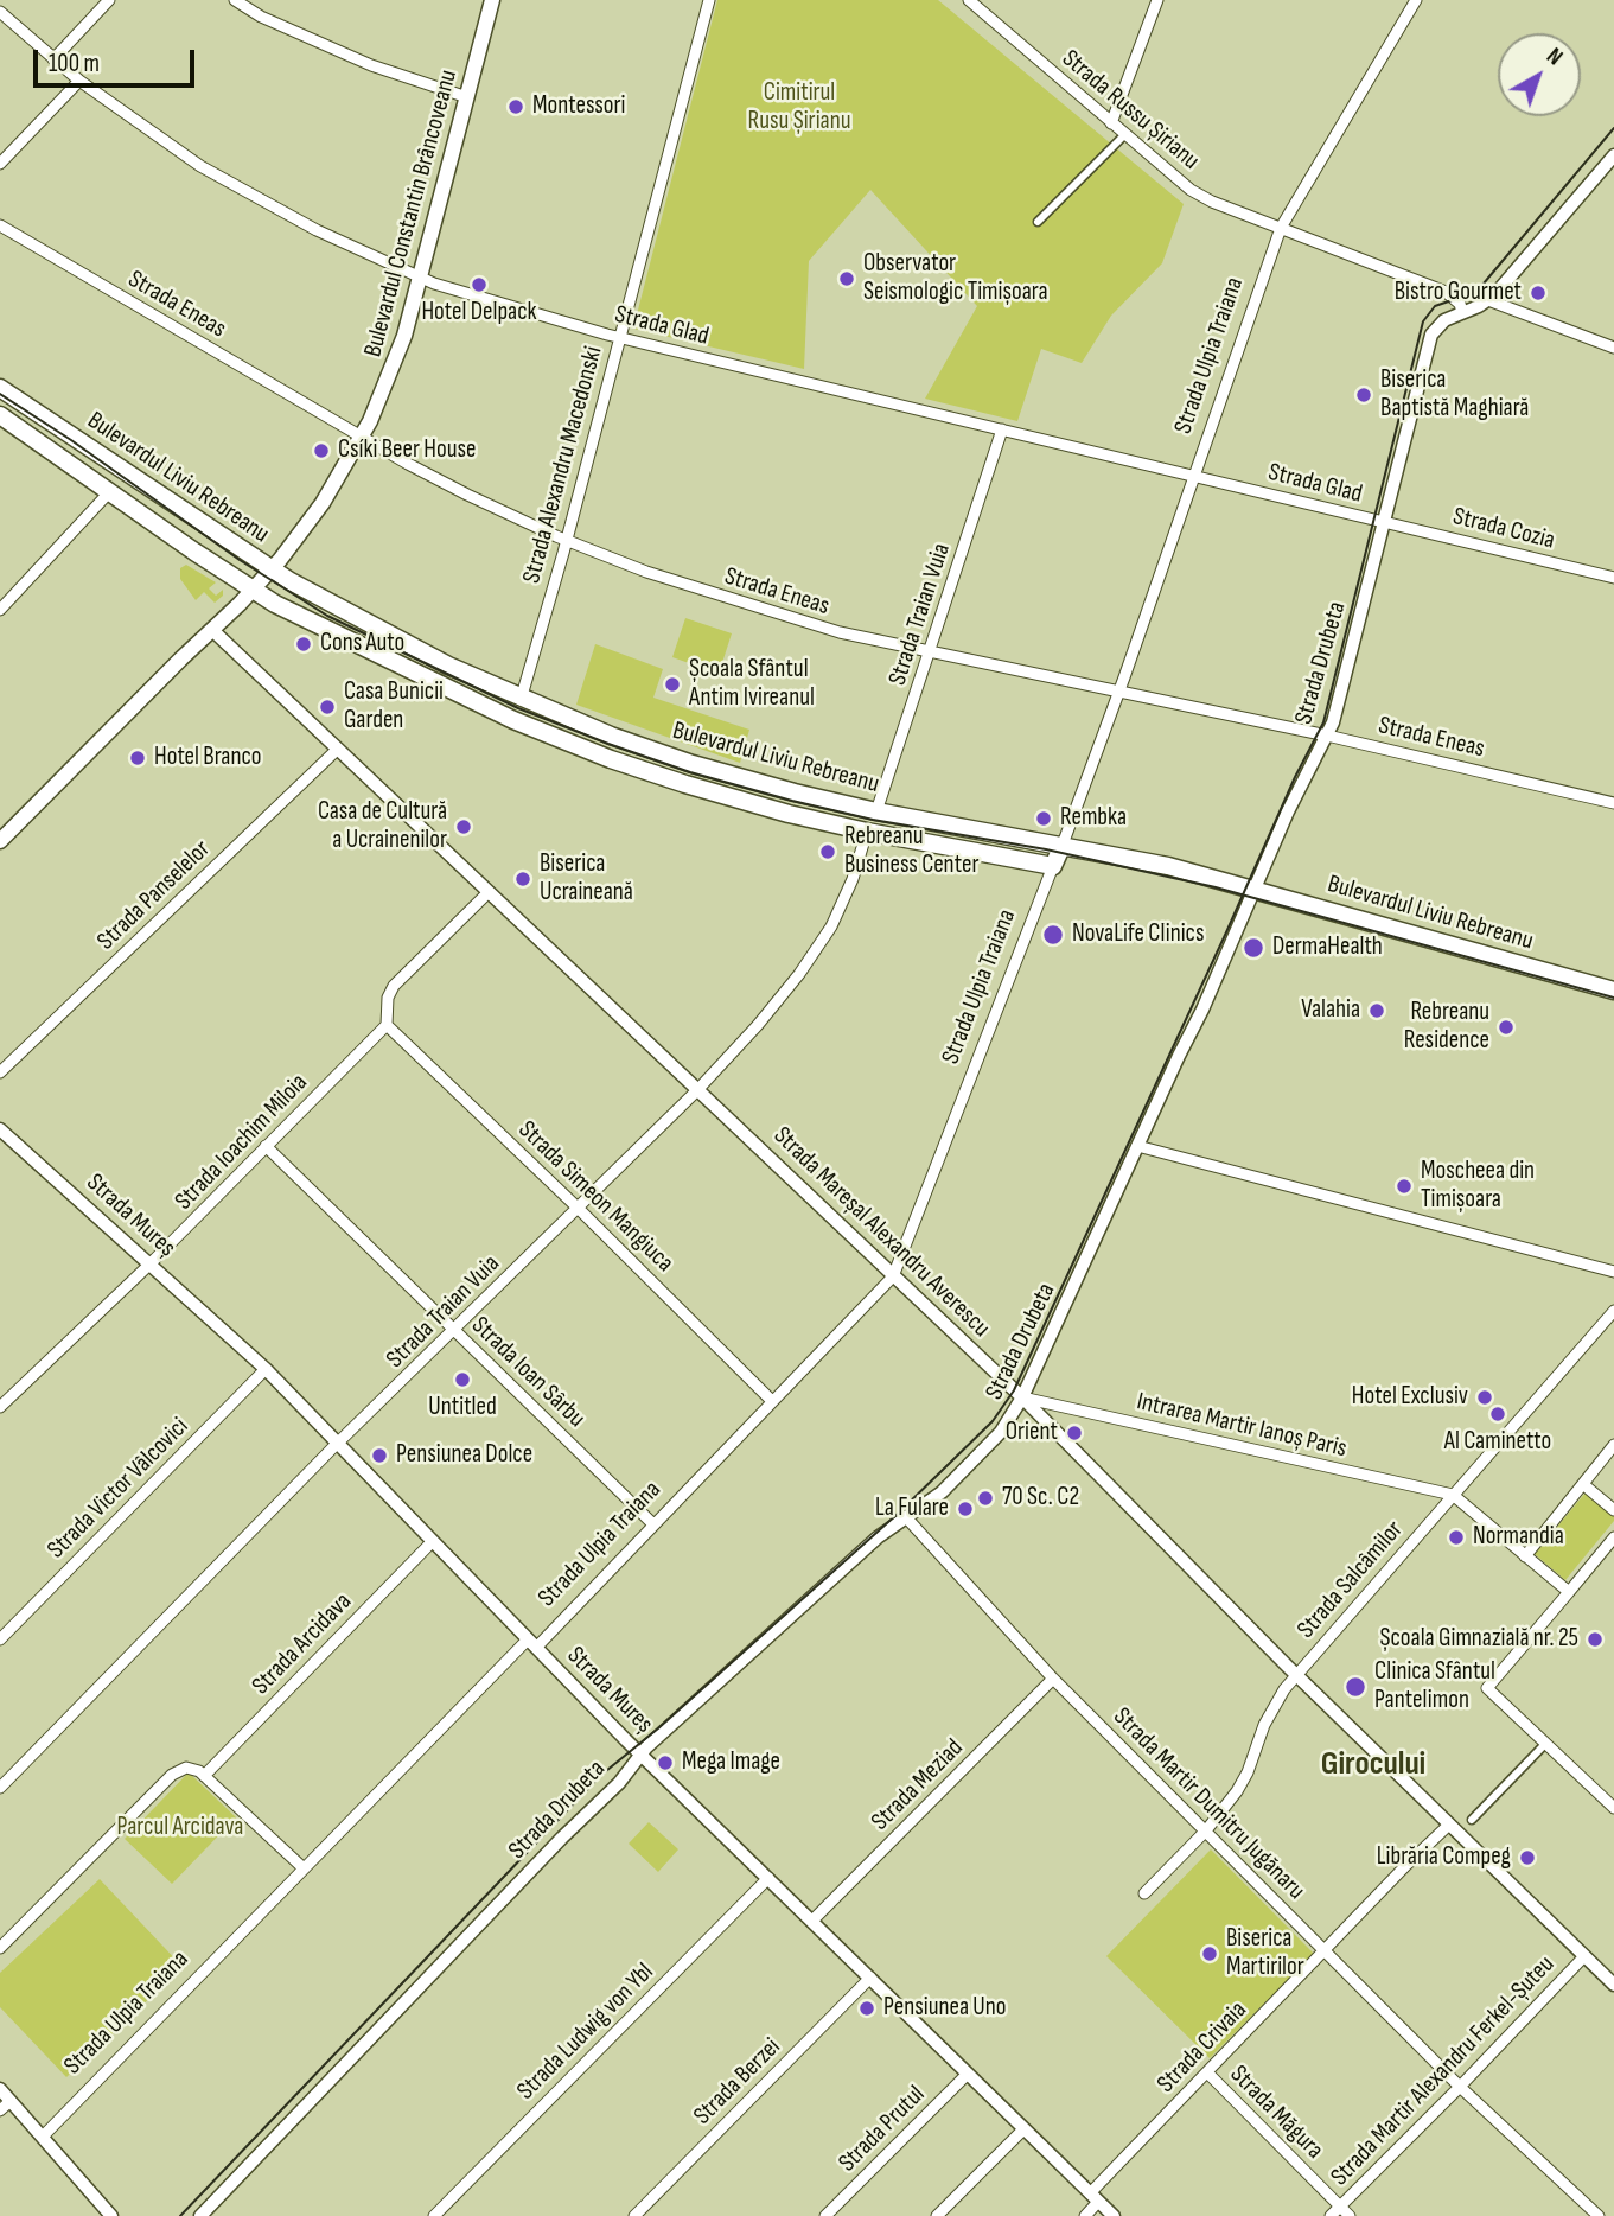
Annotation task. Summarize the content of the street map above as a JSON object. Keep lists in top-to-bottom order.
{
  "streets": {
    "main road": ["Bulevardul Constantin Brâncoveanu", "Strada Ulpia Traiana", "Bulevardul Liviu Rebreanu"],
    "street": [
      "Strada Russu Șirianu",
      "Strada Eneas",
      "Strada Glad",
      "Strada Alexandru Macedonski",
      "Strada Cozia",
      "Strada Traian Vuia",
      "Strada Drubeta",
      "Strada Panselelor",
      "Strada Ioachim Miloia",
      "Strada Simeon Mangiuca",
      "Strada Mureș",
      "Strada Mareșal Alexandru Averescu",
      "Strada Ioan Sârbu",
      "Intrarea Martir Ianoș Paris",
      "Strada Victor Vâlcovici",
      "Strada Salcâmilor",
      "Strada Arcidava",
      "Strada Meziad",
      "Strada Martir Dumitru Jugănaru",
      "Strada Ludwig von Ybl",
      "Strada Crivaia",
      "Strada Martir Alexandru Ferkel-Șuteu",
      "Strada Berzei",
      "Strada Măgura",
      "Strada Prutul"
    ]
  },
  "crossings": [
    ["Strada Russu Șirianu", "Strada Ulpia Traiana"],
    ["Strada Russu Șirianu", "Strada Drubeta"],
    ["Bulevardul Constantin Brâncoveanu", "Strada Eneas"],
    ["Bulevardul Constantin Brâncoveanu", "Strada Glad"],
    ["Bulevardul Constantin Brâncoveanu", "Bulevardul Liviu Rebreanu"],
    ["Bulevardul Constantin Brâncoveanu", "Strada Mareșal Alexandru Averescu"],
    ["Strada Eneas", "Strada Ulpia Traiana"],
    ["Strada Eneas", "Strada Alexandru Macedonski"],
    ["Strada Eneas", "Strada Traian Vuia"],
    ["Strada Eneas", "Strada Drubeta"],
    ["Strada Glad", "Strada Ulpia Traiana"],
    ["Strada Glad", "Strada Alexandru Macedonski"],
    ["Strada Glad", "Strada Cozia"],
    ["Strada Glad", "Strada Traian Vuia"],
    ["Strada Glad", "Strada Drubeta"],
    ["Strada Ulpia Traiana", "Bulevardul Liviu Rebreanu"],
    ["Strada Ulpia Traiana", "Strada Simeon Mangiuca"],
    ["Strada Ulpia Traiana", "Strada Mureș"],
    ["Strada Ulpia Traiana", "Strada Mareșal Alexandru Averescu"],
    ["Strada Ulpia Traiana", "Strada Ioan Sârbu"],
    ["Strada Alexandru Macedonski", "Bulevardul Liviu Rebreanu"],
    ["Bulevardul Liviu Rebreanu", "Strada Traian Vuia"],
    ["Bulevardul Liviu Rebreanu", "Strada Drubeta"],
    ["Strada Cozia", "Strada Drubeta"],
    ["Strada Traian Vuia", "Strada Simeon Mangiuca"],
    ["Strada Traian Vuia", "Strada Mureș"],
    ["Strada Traian Vuia", "Strada Mareșal Alexandru Averescu"],
    ["Strada Traian Vuia", "Strada Ioan Sârbu"],
    ["Strada Drubeta", "Strada Mureș"],
    ["Strada Drubeta", "Strada Mareșal Alexandru Averescu"],
    ["Strada Drubeta", "Intrarea Martir Ianoș Paris"],
    ["Strada Drubeta", "Strada Martir Dumitru Jugănaru"],
    ["Strada Panselelor", "Strada Mareșal Alexandru Averescu"],
    ["Strada Ioachim Miloia", "Strada Simeon Mangiuca"],
    ["Strada Ioachim Miloia", "Strada Mureș"],
    ["Strada Ioachim Miloia", "Strada Ioan Sârbu"],
    ["Strada Mureș", "Strada Victor Vâlcovici"],
    ["Strada Mureș", "Strada Arcidava"],
    ["Strada Mureș", "Strada Meziad"],
    ["Strada Mureș", "Strada Ludwig von Ybl"],
    ["Strada Mureș", "Strada Crivaia"],
    ["Strada Mureș", "Strada Berzei"],
    ["Strada Mureș", "Strada Prutul"],
    ["Strada Mareșal Alexandru Averescu", "Intrarea Martir Ianoș Paris"],
    ["Strada Mareșal Alexandru Averescu", "Strada Salcâmilor"],
    ["Strada Mareșal Alexandru Averescu", "Strada Crivaia"],
    ["Strada Mareșal Alexandru Averescu", "Strada Martir Alexandru Ferkel-Șuteu"],
    ["Intrarea Martir Ianoș Paris", "Strada Salcâmilor"],
    ["Strada Salcâmilor", "Strada Martir Dumitru Jugănaru"],
    ["Strada Meziad", "Strada Martir Dumitru Jugănaru"],
    ["Strada Martir Dumitru Jugănaru", "Strada Crivaia"],
    ["Strada Martir Dumitru Jugănaru", "Strada Martir Alexandru Ferkel-Șuteu"],
    ["Strada Crivaia", "Strada Măgura"],
    ["Strada Martir Alexandru Ferkel-Șuteu", "Strada Măgura"]
  ],
  "districts": ["Girocului"],
  "parks": ["Cimitirul Rusu Șirianu", "Parcul Arcidava"],
  "places": [
    "Montessori",
    "Observator Seismologic Timișoara",
    "Hotel Delpack",
    "Bistro Gourmet",
    "Biserica Baptistă Maghiară",
    "Csíki Beer House",
    "Cons Auto",
    "Școala Sfântul Antim Ivireanul",
    "Casa Bunicii Garden",
    "Hotel Branco",
    "Rembka",
    "Casa de Cultură a Ucrainenilor",
    "Rebreanu Business Center",
    "Biserica Ucraineană",
    "NovaLife Clinics",
    "DermaHealth",
    "Valahia",
    "Rebreanu Residence",
    "Moscheea din Timișoara",
    "Untitled",
    "Hotel Exclusiv",
    "Al Caminetto",
    "Orient",
    "Pensiunea Dolce",
    "70 Sc. C2",
    "La Fulare",
    "Normandia",
    "Școala Gimnazială nr. 25",
    "Clinica Sfântul Pantelimon",
    "Mega Image",
    "Librăria Compeg",
    "Biserica Martirilor",
    "Pensiunea Uno"
  ],
  "scale_bar": "100 m",
  "north": "top right"
}
